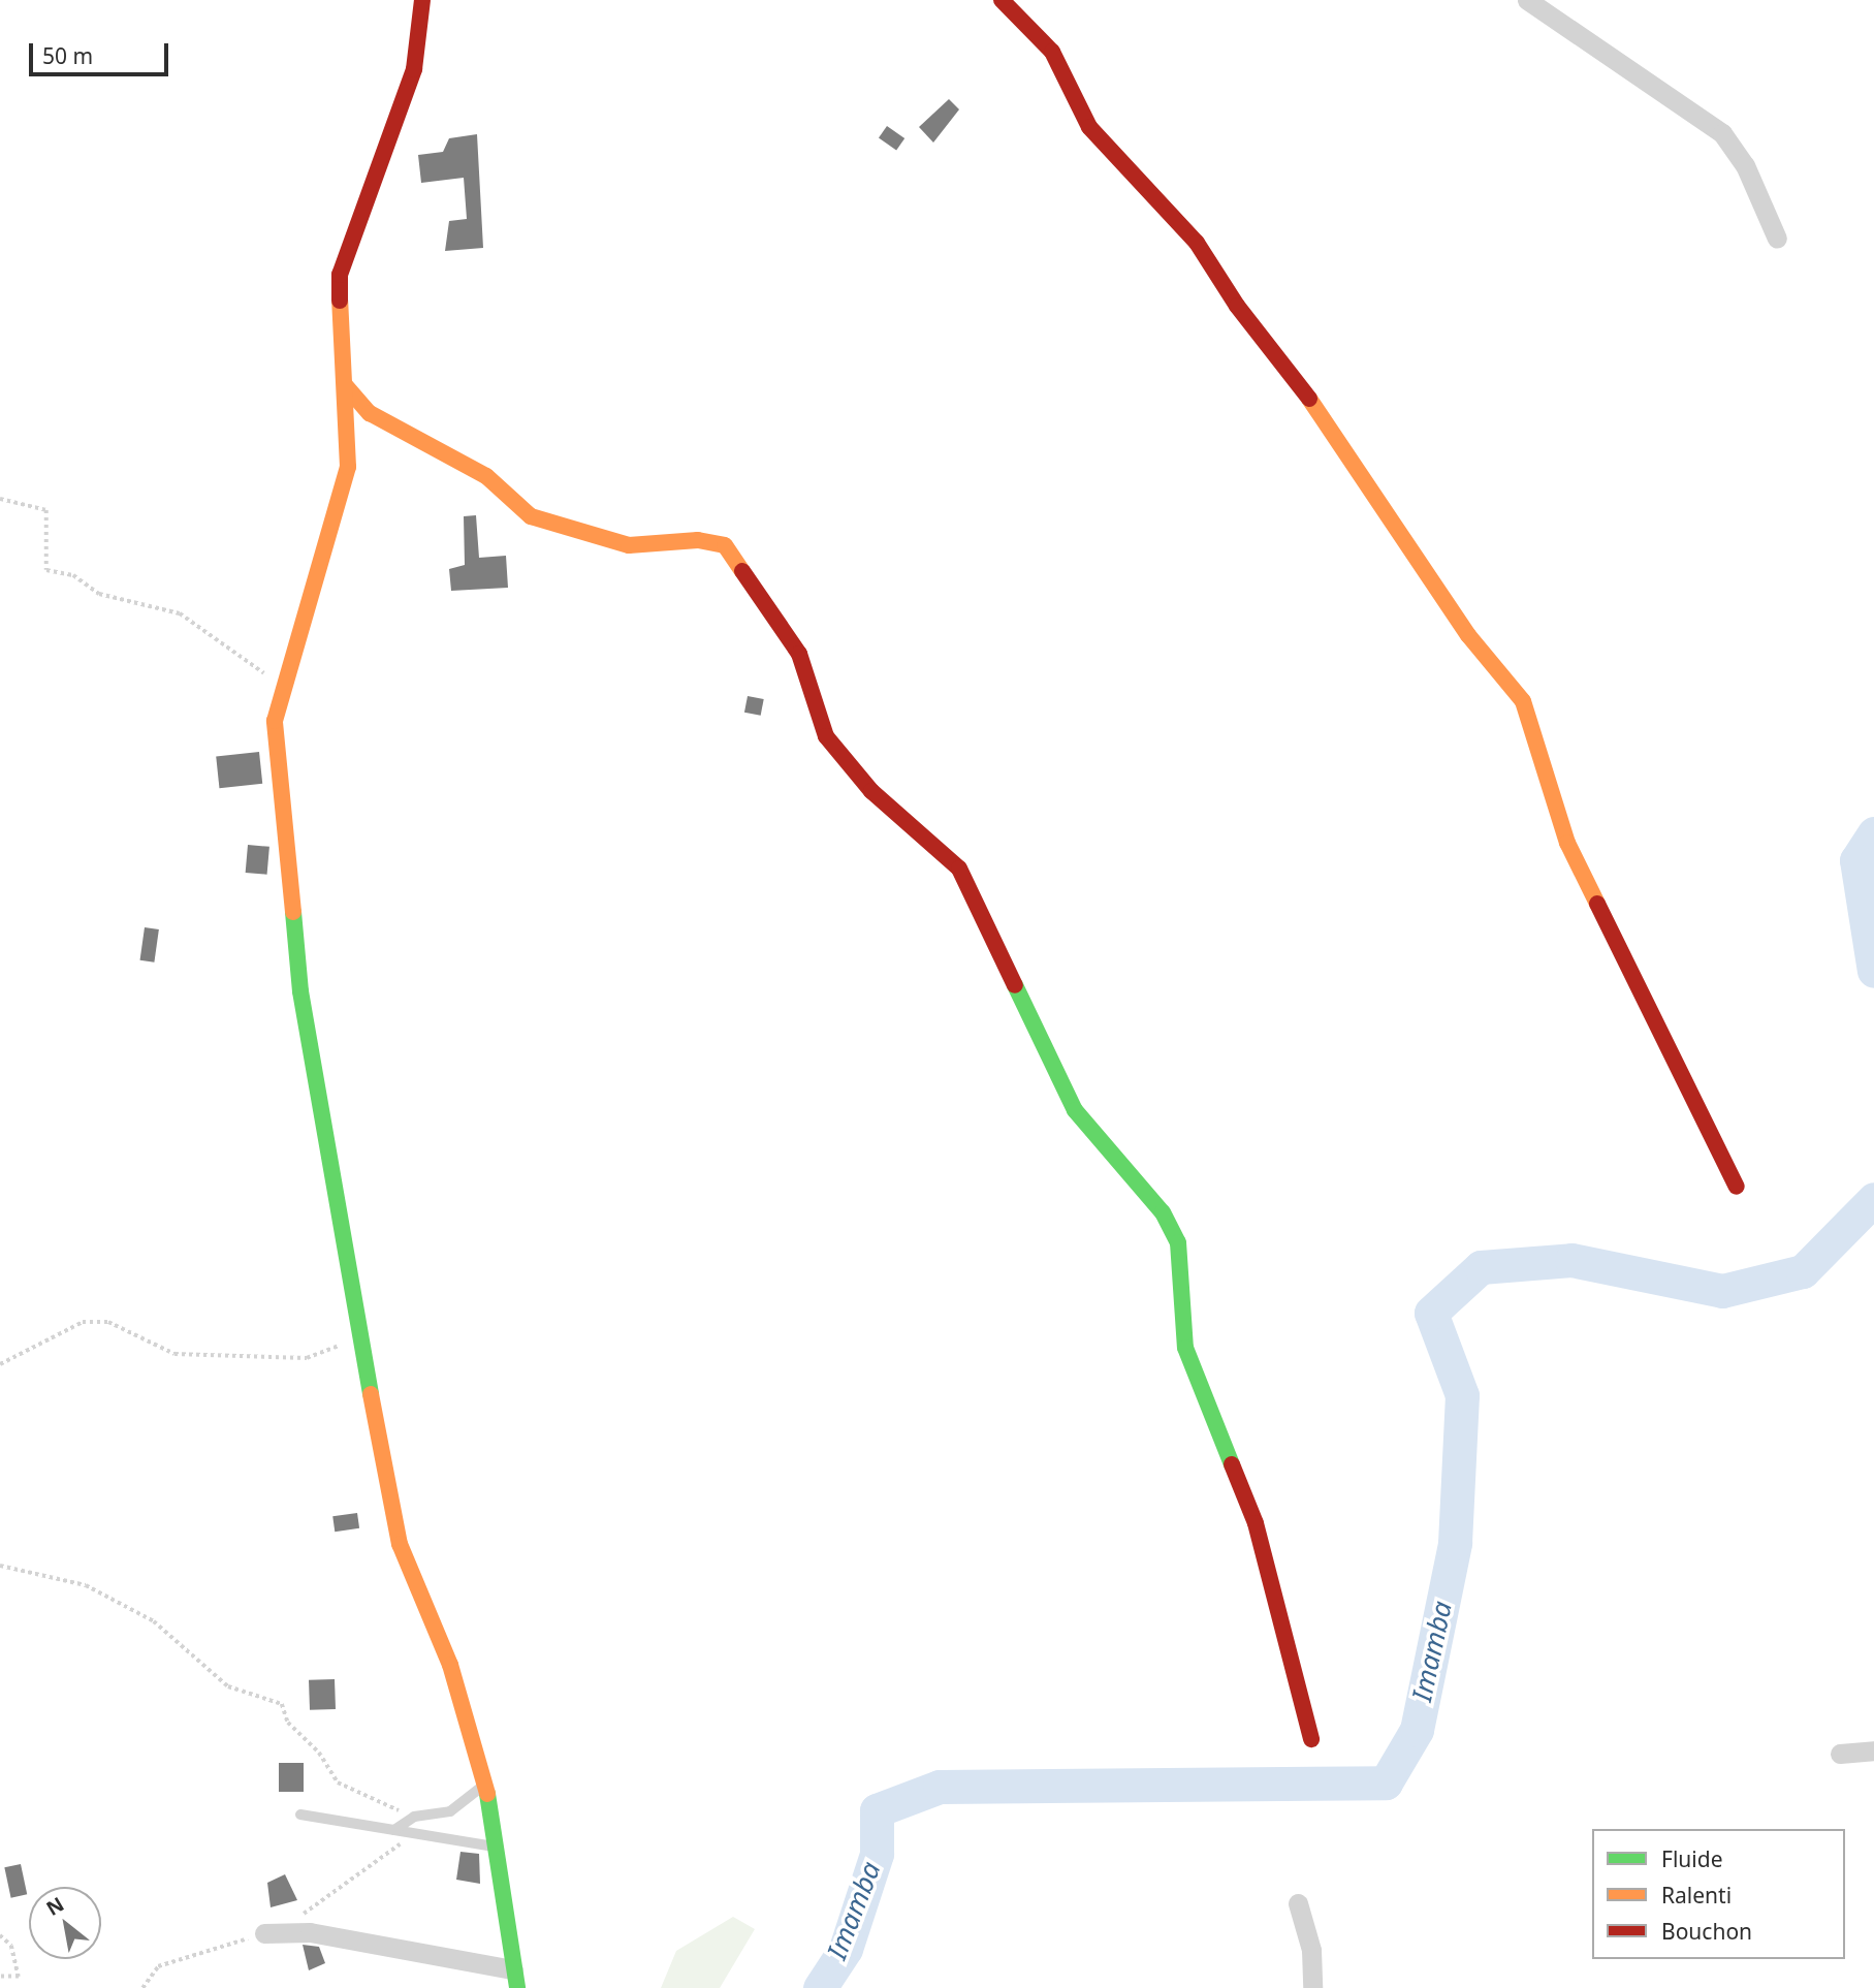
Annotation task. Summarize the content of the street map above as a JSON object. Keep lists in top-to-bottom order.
{
  "water": ["Imamba"],
  "legend": ["Fluide", "Ralenti", "Bouchon"],
  "scale_bar": "50 m",
  "north": "top left"
}
